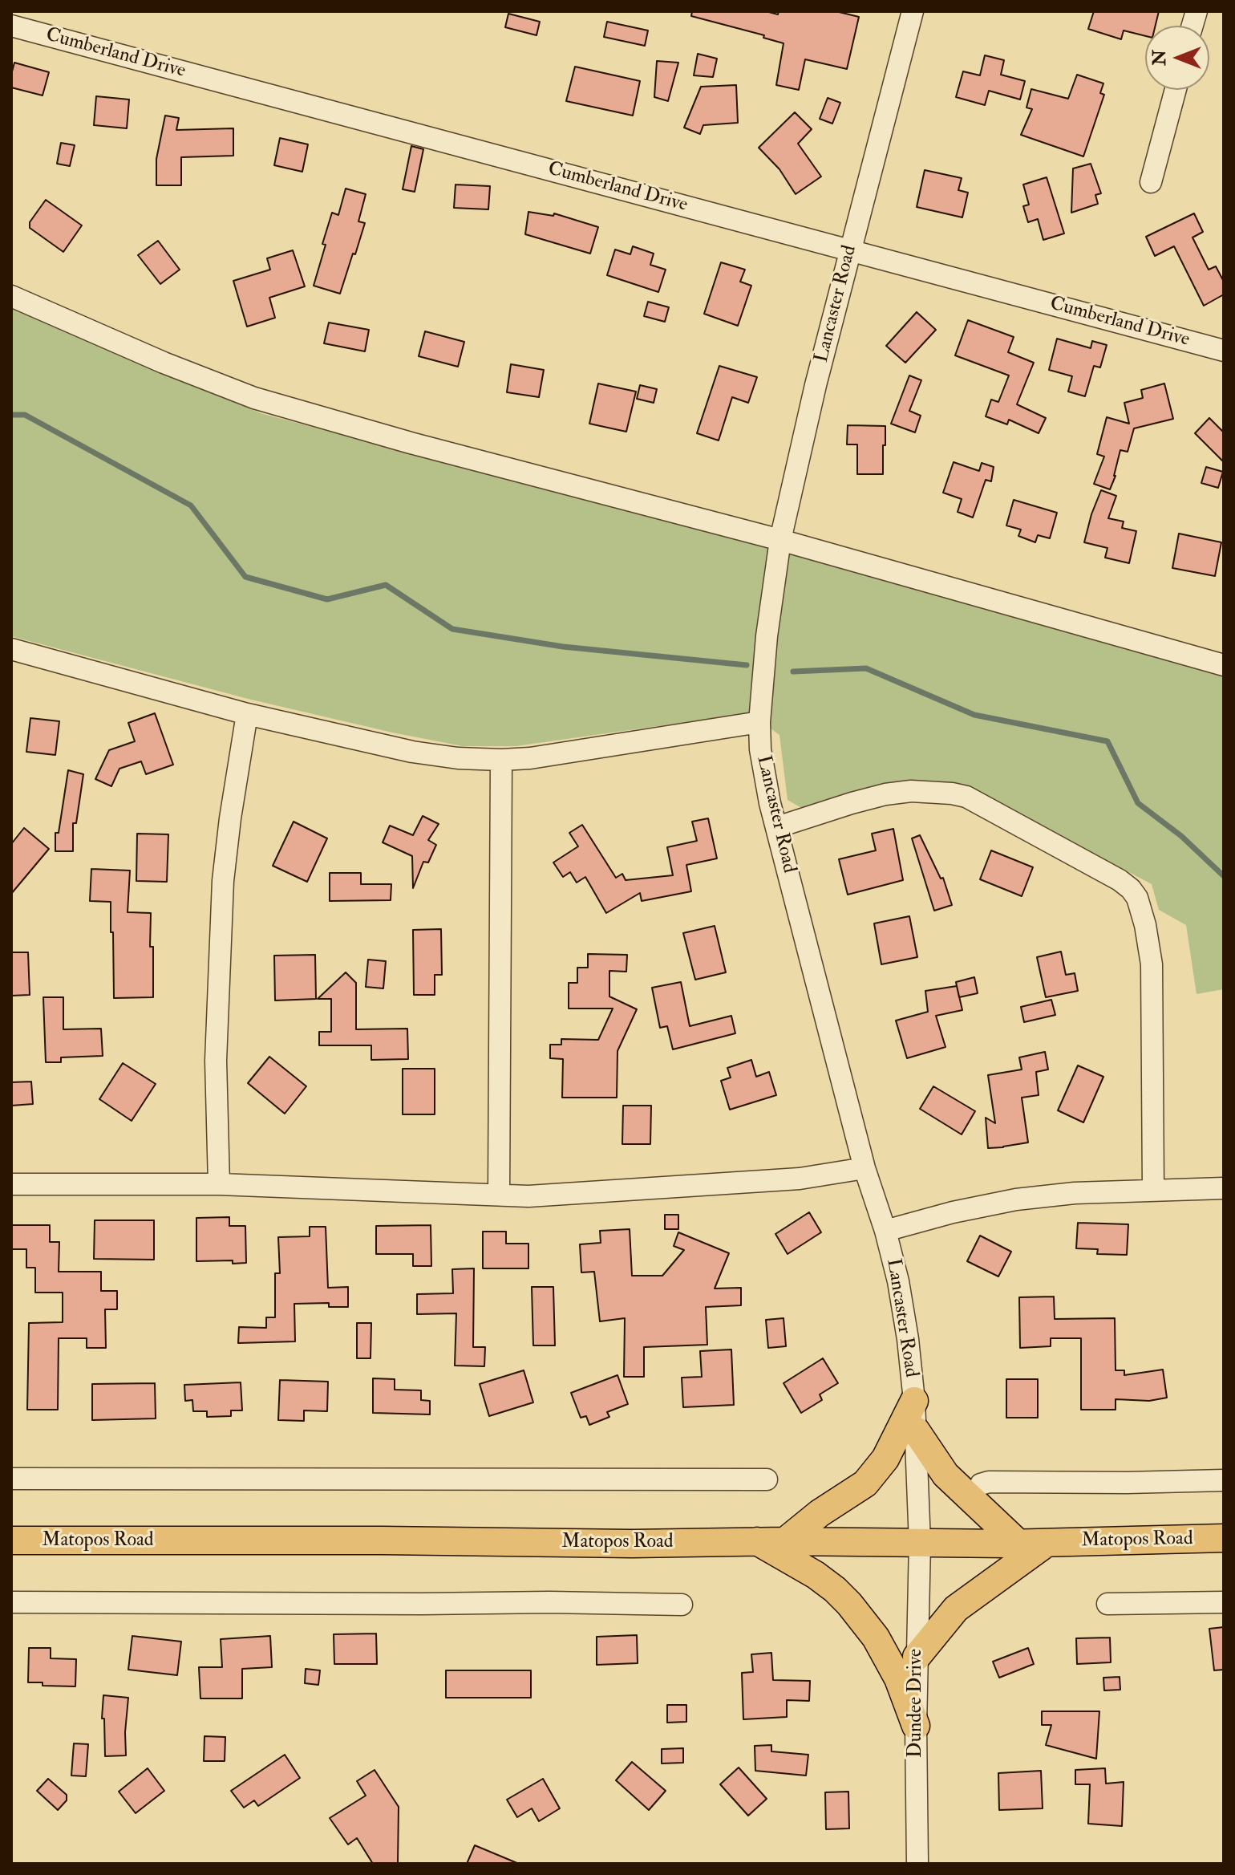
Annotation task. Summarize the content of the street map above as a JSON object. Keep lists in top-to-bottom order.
{
  "streets": {
    "main road": ["Matopos Road"],
    "street": ["Cumberland Drive", "Lancaster Road", "Dundee Drive"]
  },
  "crossings": [
    ["Cumberland Drive", "Lancaster Road"],
    ["Lancaster Road", "Matopos Road"],
    ["Lancaster Road", "Dundee Drive"],
    ["Matopos Road", "Dundee Drive"]
  ],
  "north": "left"
}
